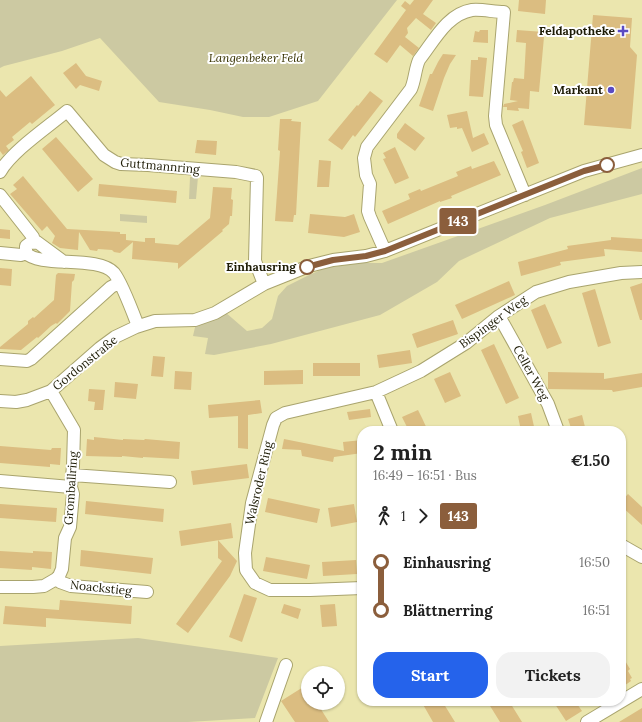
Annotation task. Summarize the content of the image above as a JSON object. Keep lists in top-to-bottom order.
{
  "streets": {
    "street": [
      "Guttmannring",
      "Bispinger Weg",
      "Gordonstraße",
      "Celler Weg",
      "Walsroder Ring",
      "Gromballring",
      "Noackstieg"
    ]
  },
  "crossings": [
    ["Guttmannring", "Gordonstraße"],
    ["Bispinger Weg", "Celler Weg"],
    ["Bispinger Weg", "Walsroder Ring"],
    ["Gordonstraße", "Gromballring"],
    ["Gromballring", "Noackstieg"]
  ],
  "parks": ["Langenbeker Feld"],
  "places": {
    "health": ["Feldapotheke"],
    "other": ["Markant", "Einhausring"]
  },
  "lines": ["bus line 143"],
  "page": {
    "on_map": "143",
    "heading": ["2 min", "16:49 – 16:51 · Bus", "€1.50"],
    "legs": ["1", "143"],
    "list": [
      {
        "name": "Einhausring",
        "value": "16:50"
      },
      {
        "name": "Blättnerring",
        "value": "16:51"
      }
    ],
    "buttons": ["Start", "Tickets"]
  }
}
